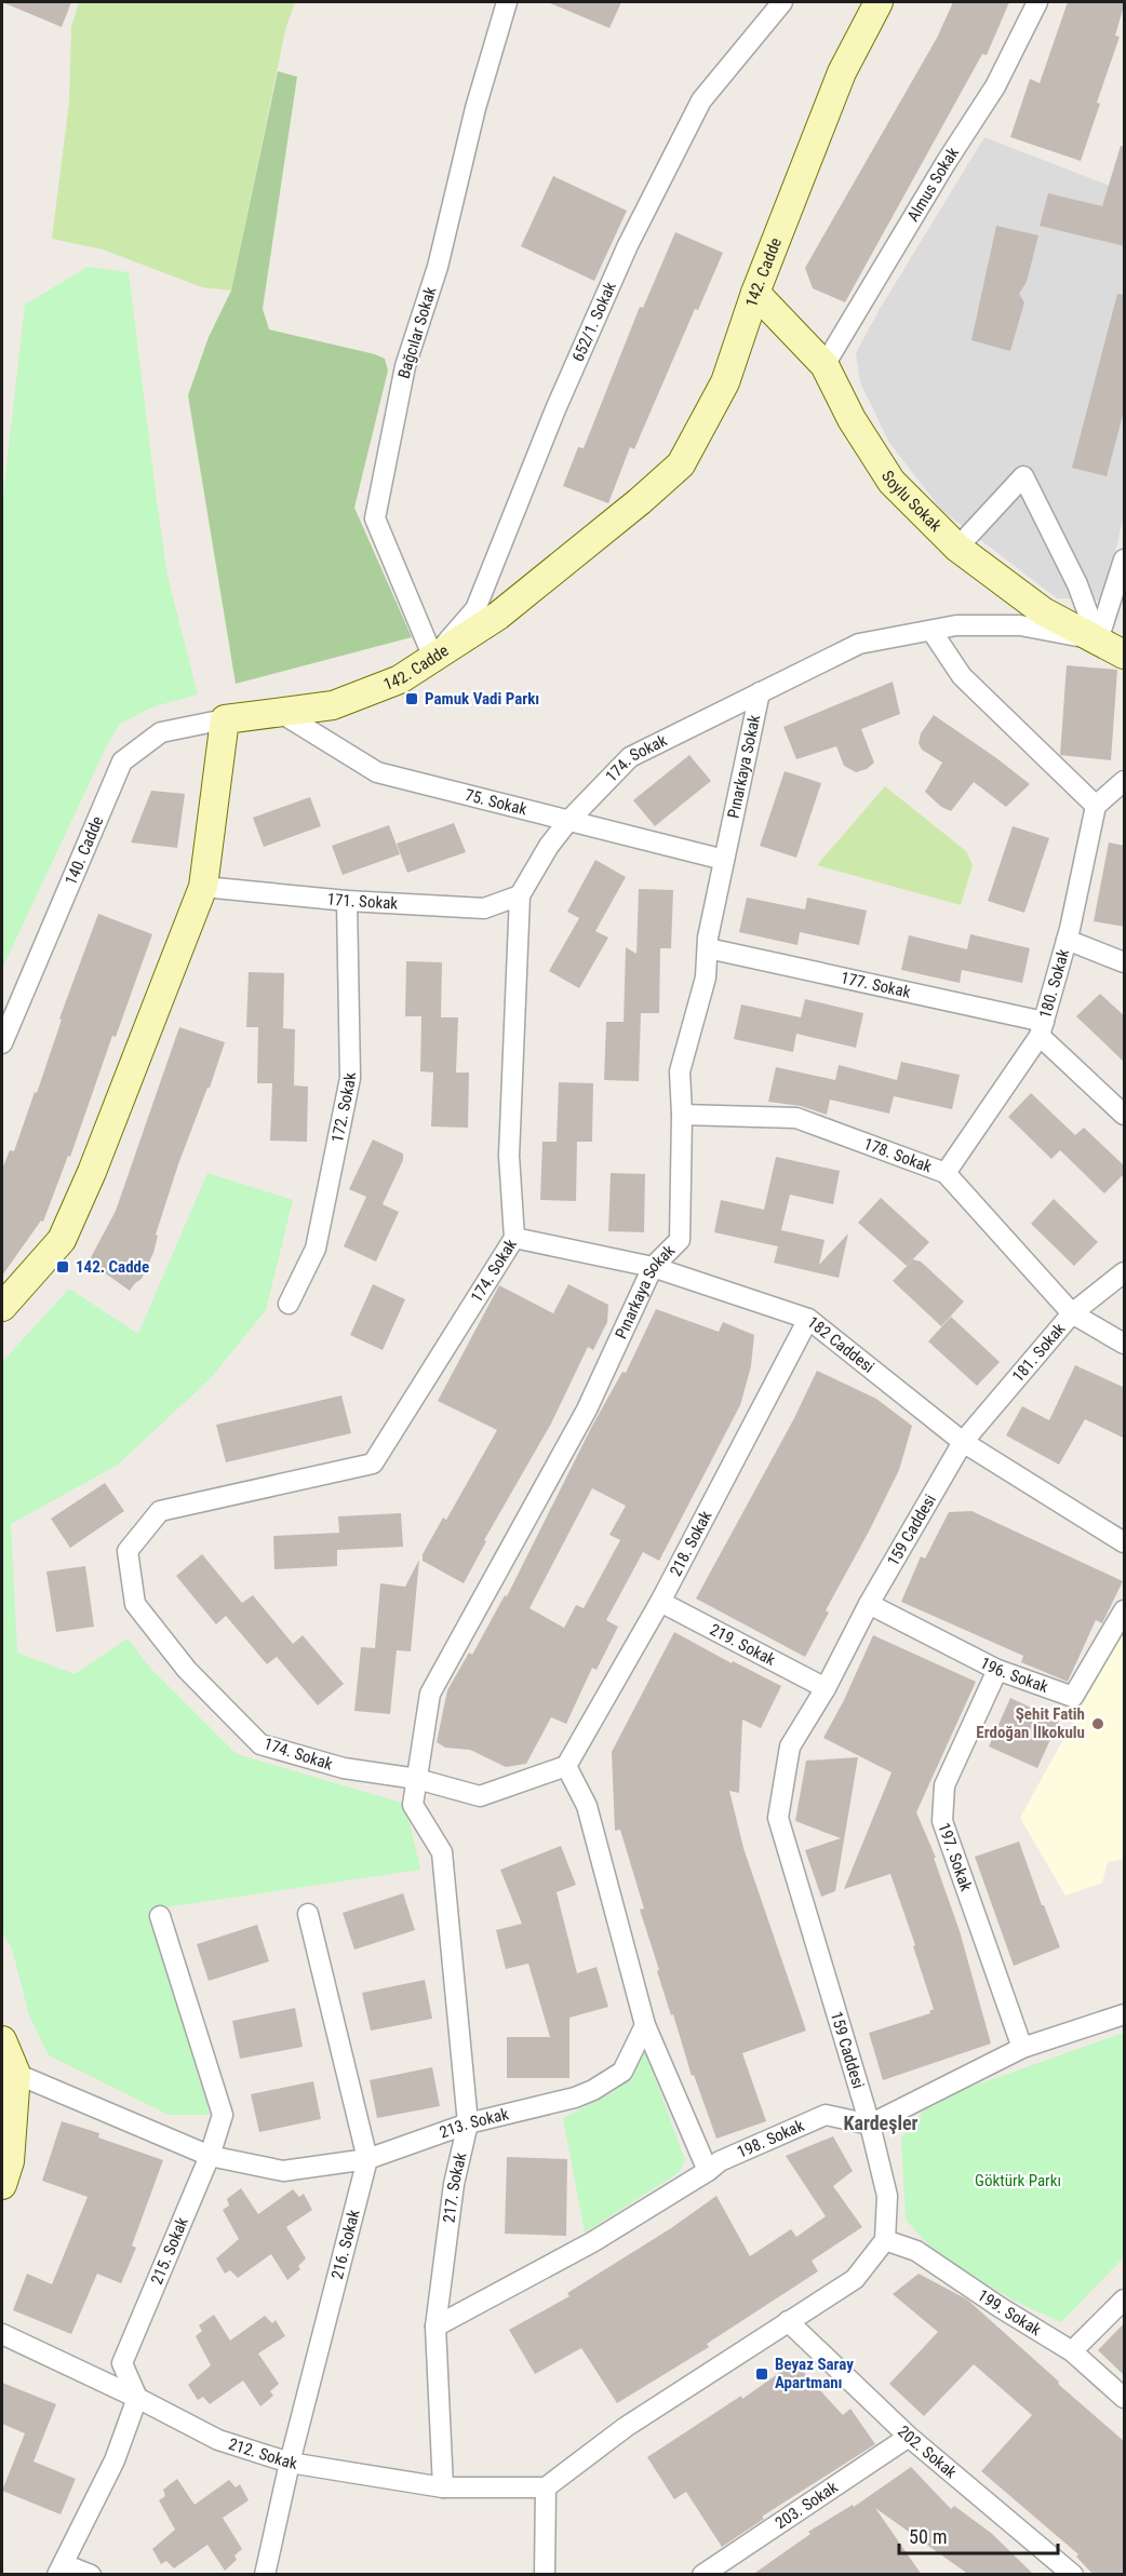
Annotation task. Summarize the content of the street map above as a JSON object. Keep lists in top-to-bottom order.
{
  "streets": {
    "street": [
      "Almus Sokak",
      "142. Cadde",
      "652/1. Sokak",
      "Bağcılar Sokak",
      "Soylu Sokak",
      "174. Sokak",
      "Pınarkaya Sokak",
      "75. Sokak",
      "140. Cadde",
      "171. Sokak",
      "180. Sokak",
      "177. Sokak",
      "172. Sokak",
      "178. Sokak",
      "182 Caddesi",
      "181. Sokak",
      "159 Caddesi",
      "218. Sokak",
      "219. Sokak",
      "196. Sokak",
      "197. Sokak",
      "213. Sokak",
      "198. Sokak",
      "217. Sokak",
      "216. Sokak",
      "215. Sokak",
      "199. Sokak",
      "202. Sokak",
      "212. Sokak",
      "203. Sokak"
    ]
  },
  "crossings": [
    ["Almus Sokak", "Soylu Sokak"],
    ["142. Cadde", "652/1. Sokak"],
    ["142. Cadde", "Bağcılar Sokak"],
    ["142. Cadde", "Soylu Sokak"],
    ["142. Cadde", "75. Sokak"],
    ["142. Cadde", "140. Cadde"],
    ["652/1. Sokak", "Bağcılar Sokak"],
    ["Soylu Sokak", "174. Sokak"],
    ["174. Sokak", "Pınarkaya Sokak"],
    ["174. Sokak", "75. Sokak"],
    ["174. Sokak", "171. Sokak"],
    ["174. Sokak", "182 Caddesi"],
    ["174. Sokak", "218. Sokak"],
    ["174. Sokak", "217. Sokak"],
    ["Pınarkaya Sokak", "75. Sokak"],
    ["Pınarkaya Sokak", "177. Sokak"],
    ["Pınarkaya Sokak", "178. Sokak"],
    ["Pınarkaya Sokak", "182 Caddesi"],
    ["Pınarkaya Sokak", "217. Sokak"],
    ["171. Sokak", "172. Sokak"],
    ["180. Sokak", "177. Sokak"],
    ["180. Sokak", "178. Sokak"],
    ["178. Sokak", "181. Sokak"],
    ["182 Caddesi", "181. Sokak"],
    ["182 Caddesi", "159 Caddesi"],
    ["182 Caddesi", "218. Sokak"],
    ["181. Sokak", "159 Caddesi"],
    ["159 Caddesi", "219. Sokak"],
    ["159 Caddesi", "196. Sokak"],
    ["159 Caddesi", "198. Sokak"],
    ["159 Caddesi", "199. Sokak"],
    ["218. Sokak", "219. Sokak"],
    ["196. Sokak", "197. Sokak"],
    ["213. Sokak", "217. Sokak"],
    ["213. Sokak", "216. Sokak"],
    ["213. Sokak", "215. Sokak"],
    ["198. Sokak", "217. Sokak"],
    ["217. Sokak", "212. Sokak"],
    ["216. Sokak", "212. Sokak"],
    ["215. Sokak", "212. Sokak"],
    ["202. Sokak", "203. Sokak"]
  ],
  "districts": ["Kardeşler"],
  "parks": ["Göktürk Parkı"],
  "places": {
    "transit": ["Pamuk Vadi Parkı", "142. Cadde", "Beyaz Saray Apartmanı"],
    "other": ["Şehit Fatih Erdoğan İlkokulu"]
  },
  "scale_bar": "50 m"
}
